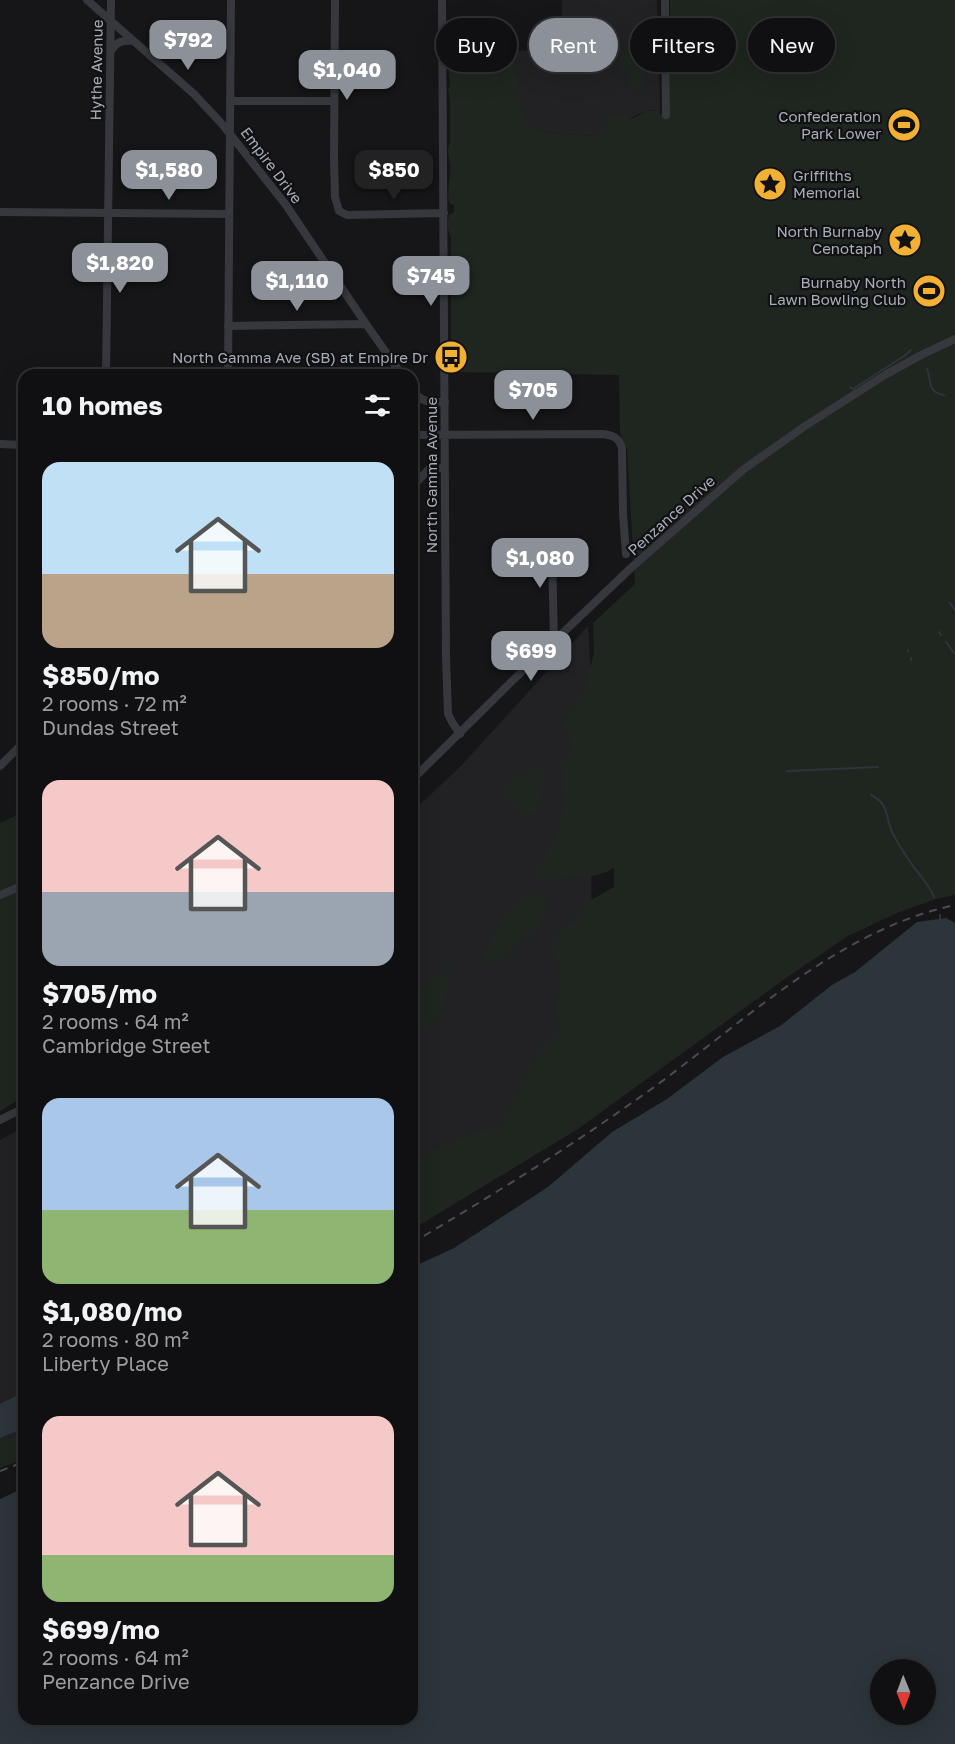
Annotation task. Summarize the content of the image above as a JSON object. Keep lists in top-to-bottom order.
{
  "streets": {
    "street": [
      "Hythe Avenue",
      "Empire Drive",
      "North Gamma Avenue",
      "Penzance Drive"
    ]
  },
  "crossings": [
    ["Hythe Avenue", "Empire Drive"],
    ["North Gamma Avenue", "Penzance Drive"]
  ],
  "places": {
    "sports": ["Confederation Park Lower", "Burnaby North Lawn Bowling Club"],
    "place": ["Griffiths Memorial", "North Burnaby Cenotaph"],
    "bus stop": ["North Gamma Ave (SB) at Empire Dr"]
  },
  "north": "bottom",
  "page": {
    "chip": [
      "Buy",
      "Rent",
      "Filters",
      "New"
    ],
    "price": [
      "$792",
      "$1,040",
      "$1,580",
      "$850",
      "$1,820",
      "$745",
      "$1,110",
      "$705",
      "$1,080",
      "$699"
    ],
    "heading": "10 homes",
    "list": [
      {
        "name": "$850/mo",
        "note": "2 rooms · 72 m² · Dundas Street"
      },
      {
        "name": "$705/mo",
        "note": "2 rooms · 64 m² · Cambridge Street"
      },
      {
        "name": "$1,080/mo",
        "note": "2 rooms · 80 m² · Liberty Place"
      },
      {
        "name": "$699/mo",
        "note": "2 rooms · 64 m² · Penzance Drive"
      }
    ]
  }
}
